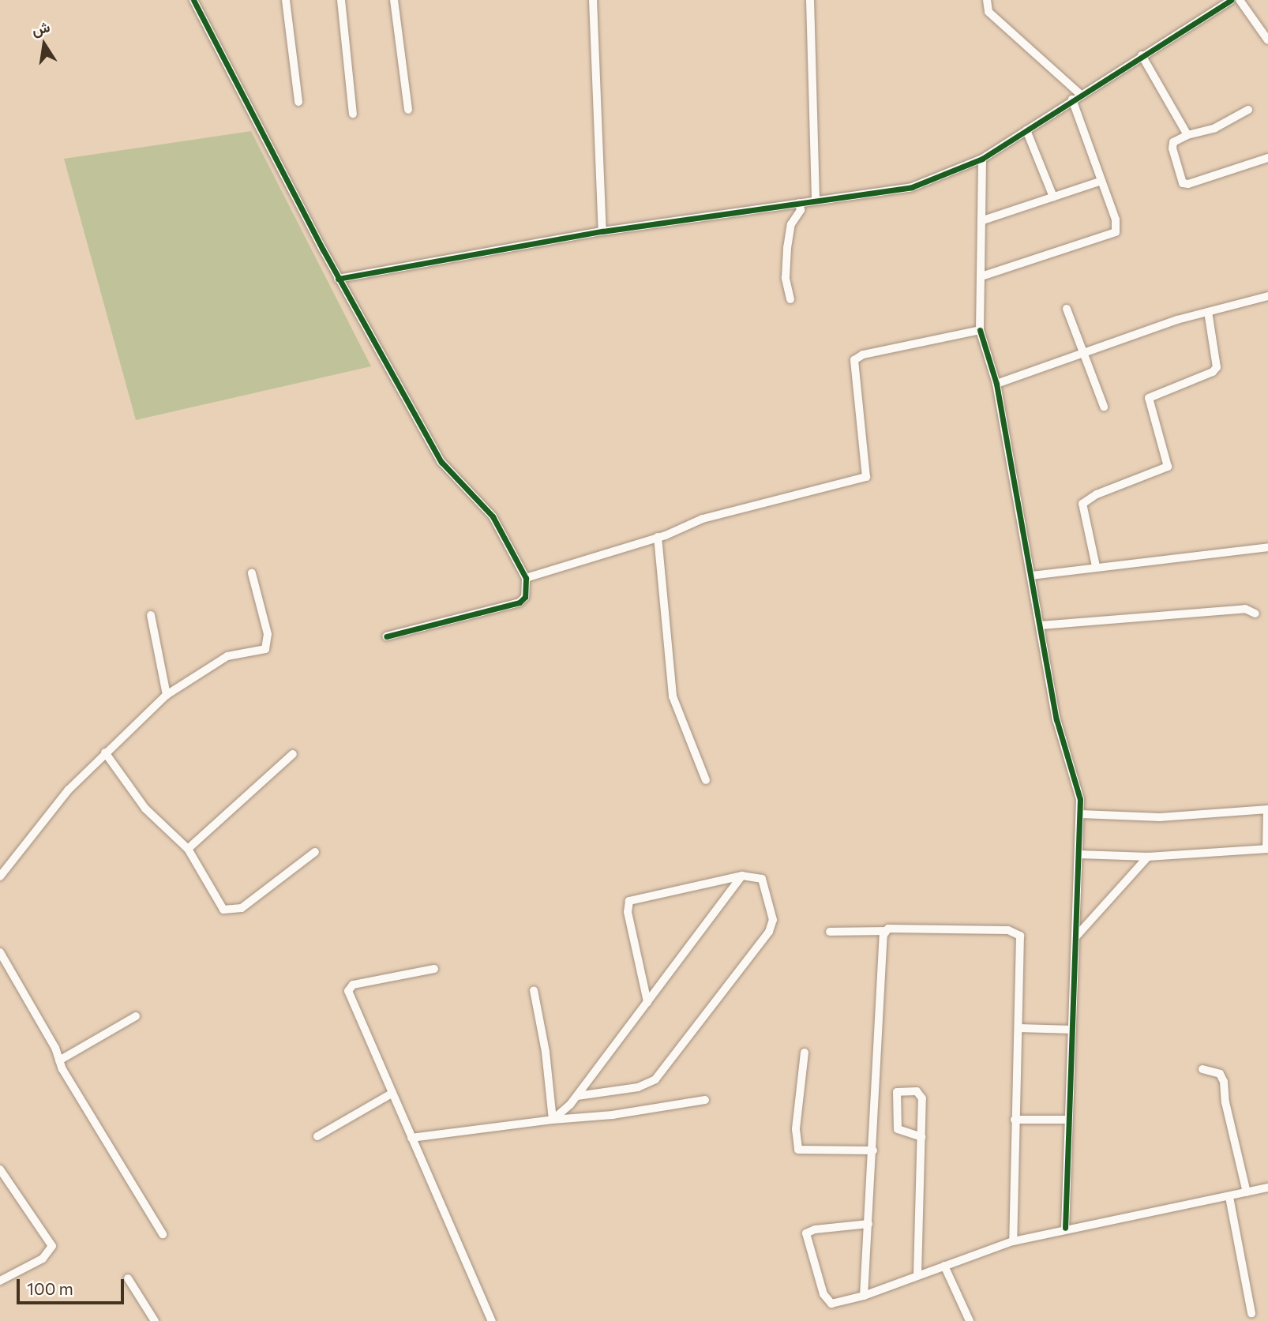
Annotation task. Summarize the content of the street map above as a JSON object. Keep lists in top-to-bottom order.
{
  "scale_bar": "100 m",
  "north": "top"
}
